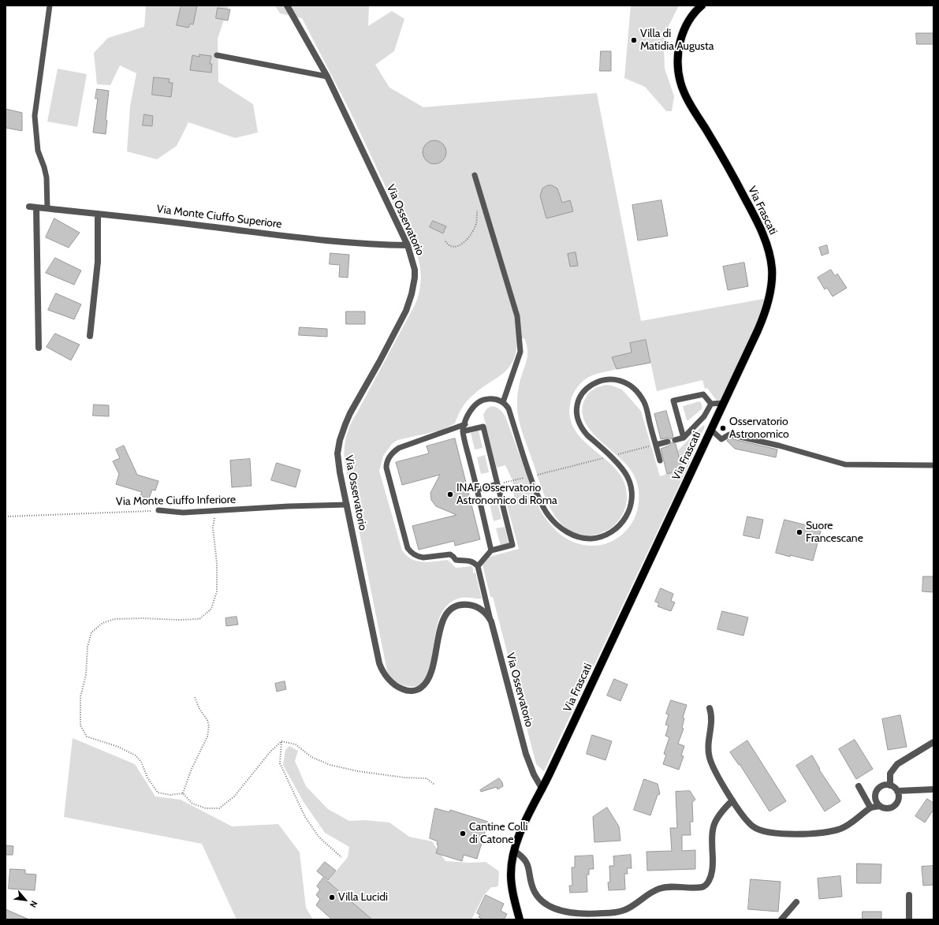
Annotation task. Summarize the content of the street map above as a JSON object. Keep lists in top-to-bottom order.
{
  "streets": {
    "main road": ["Via Frascati"],
    "street": ["Via Monte Ciuffo Superiore", "Via Osservatorio"],
    "lane": ["Via Monte Ciuffo Inferiore"]
  },
  "crossings": [
    ["Via Frascati", "Via Osservatorio"],
    ["Via Monte Ciuffo Superiore", "Via Osservatorio"],
    ["Via Osservatorio", "Via Monte Ciuffo Inferiore"]
  ],
  "places": [
    "Villa di Matidia Augusta",
    "Osservatorio Astronomico",
    "INAF Osservatorio Astronomico di Roma",
    "Suore Francescane",
    "Cantine Colli di Catone",
    "Villa Lucidi"
  ],
  "north": "bottom right"
}
